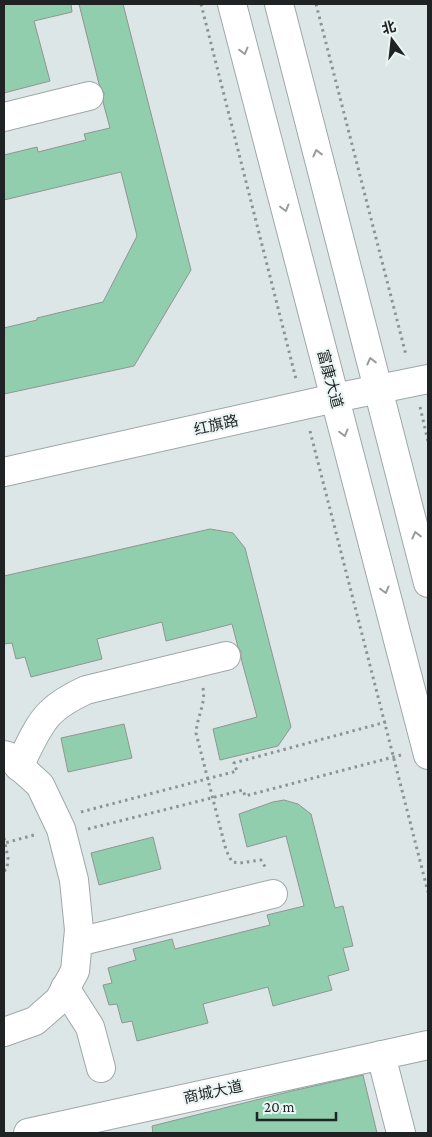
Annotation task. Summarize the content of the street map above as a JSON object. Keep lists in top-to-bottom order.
{
  "streets": {
    "street": ["富康大道", "红旗路", "商城大道"]
  },
  "crossings": [
    ["富康大道", "红旗路"]
  ],
  "scale_bar": "20 m",
  "north": "top"
}
